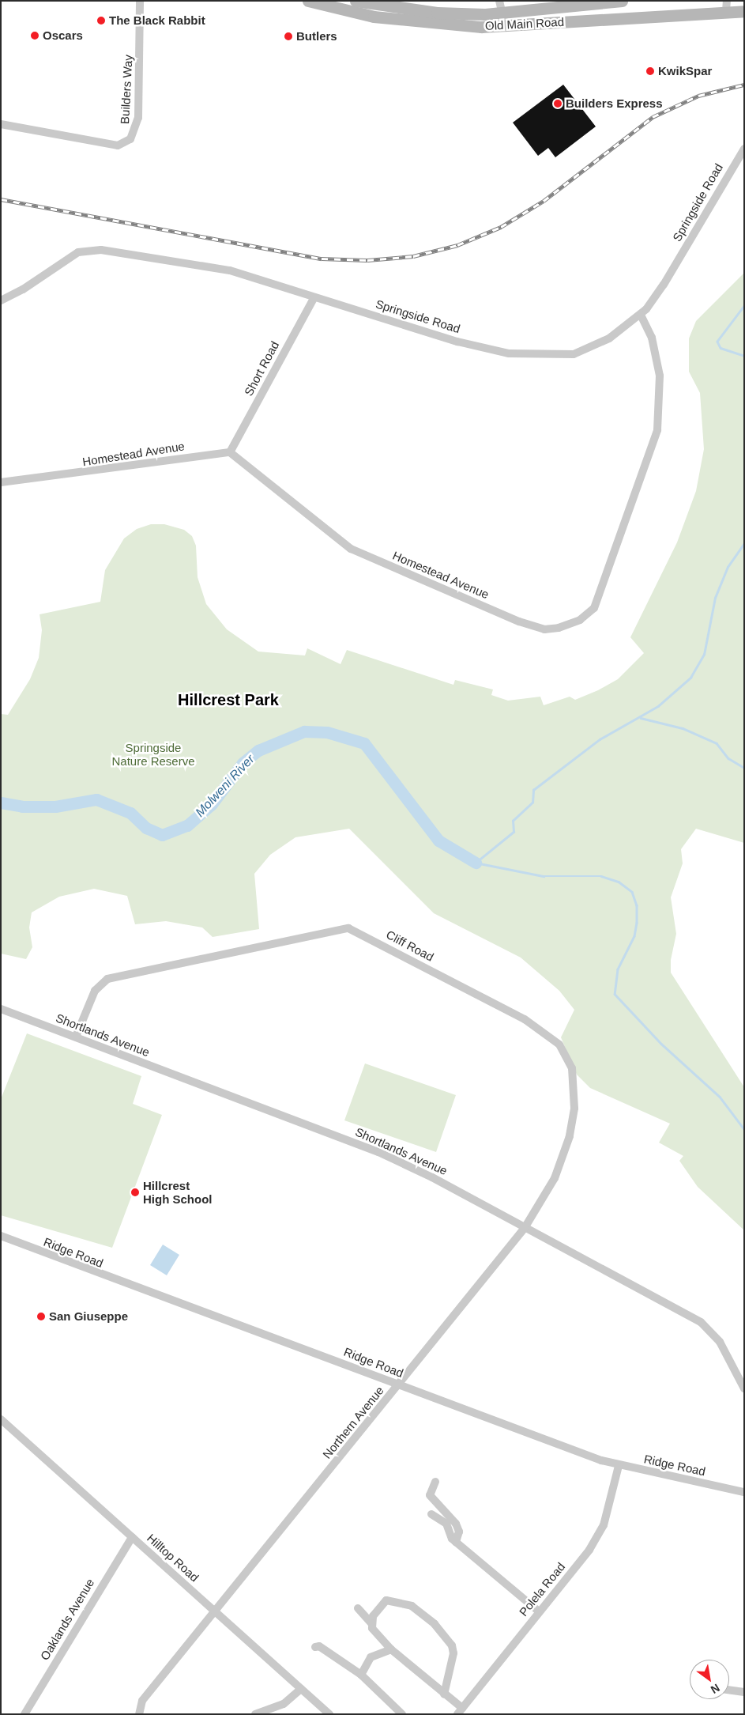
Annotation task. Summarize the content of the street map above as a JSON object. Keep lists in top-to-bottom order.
{
  "streets": {
    "main road": ["Old Main Road"],
    "street": [
      "Builders Way",
      "Springside Road",
      "Short Road",
      "Homestead Avenue",
      "Cliff Road",
      "Shortlands Avenue",
      "Ridge Road",
      "Northern Avenue",
      "Hilltop Road",
      "Polela Road",
      "Oaklands Avenue"
    ]
  },
  "crossings": [
    ["Springside Road", "Short Road"],
    ["Springside Road", "Homestead Avenue"],
    ["Short Road", "Homestead Avenue"],
    ["Cliff Road", "Shortlands Avenue"],
    ["Cliff Road", "Northern Avenue"],
    ["Shortlands Avenue", "Northern Avenue"],
    ["Ridge Road", "Northern Avenue"],
    ["Ridge Road", "Polela Road"],
    ["Northern Avenue", "Hilltop Road"],
    ["Hilltop Road", "Oaklands Avenue"]
  ],
  "districts": ["Hillcrest Park"],
  "water": ["Molweni River"],
  "parks": ["Springside Nature Reserve"],
  "places": [
    "The Black Rabbit",
    "Oscars",
    "Butlers",
    "KwikSpar",
    "Builders Express",
    "Hillcrest High School",
    "San Giuseppe"
  ],
  "north": "bottom right"
}
